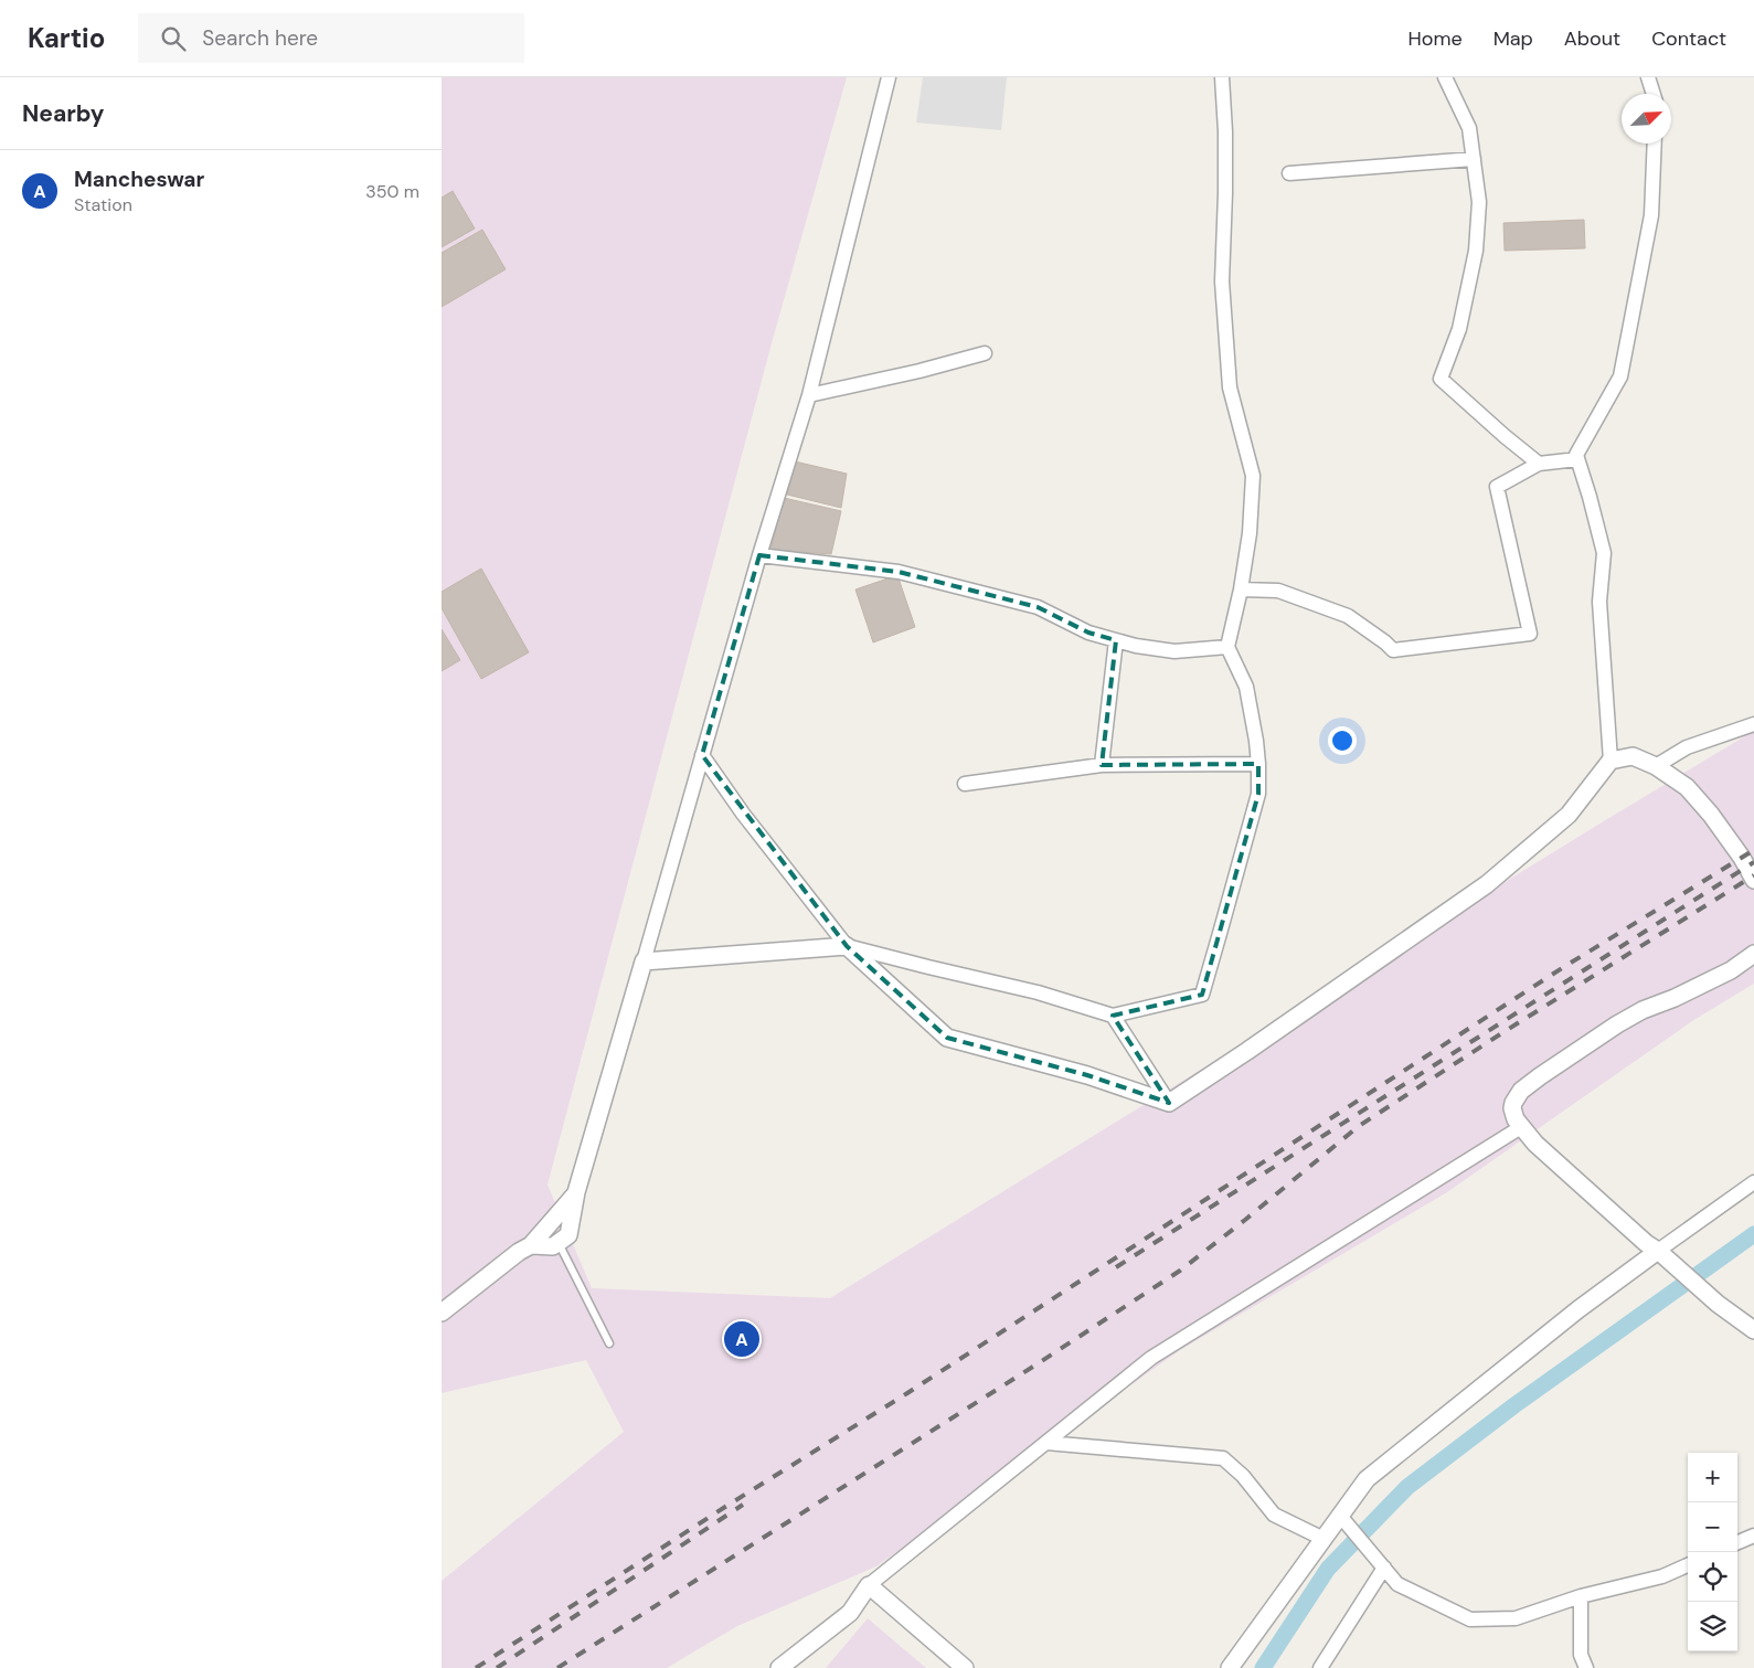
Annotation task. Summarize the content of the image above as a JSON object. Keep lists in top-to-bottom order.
{
  "north": "top right",
  "page": {
    "header": "Kartio",
    "search": "Search here",
    "nav": [
      "Home",
      "Map",
      "About",
      "Contact"
    ],
    "heading": "Nearby",
    "list": [
      {
        "mark": "A",
        "name": "Mancheswar",
        "note": "Station",
        "value": "350 m"
      }
    ],
    "pins": "A",
    "map_buttons": ["+", "−"]
  }
}
